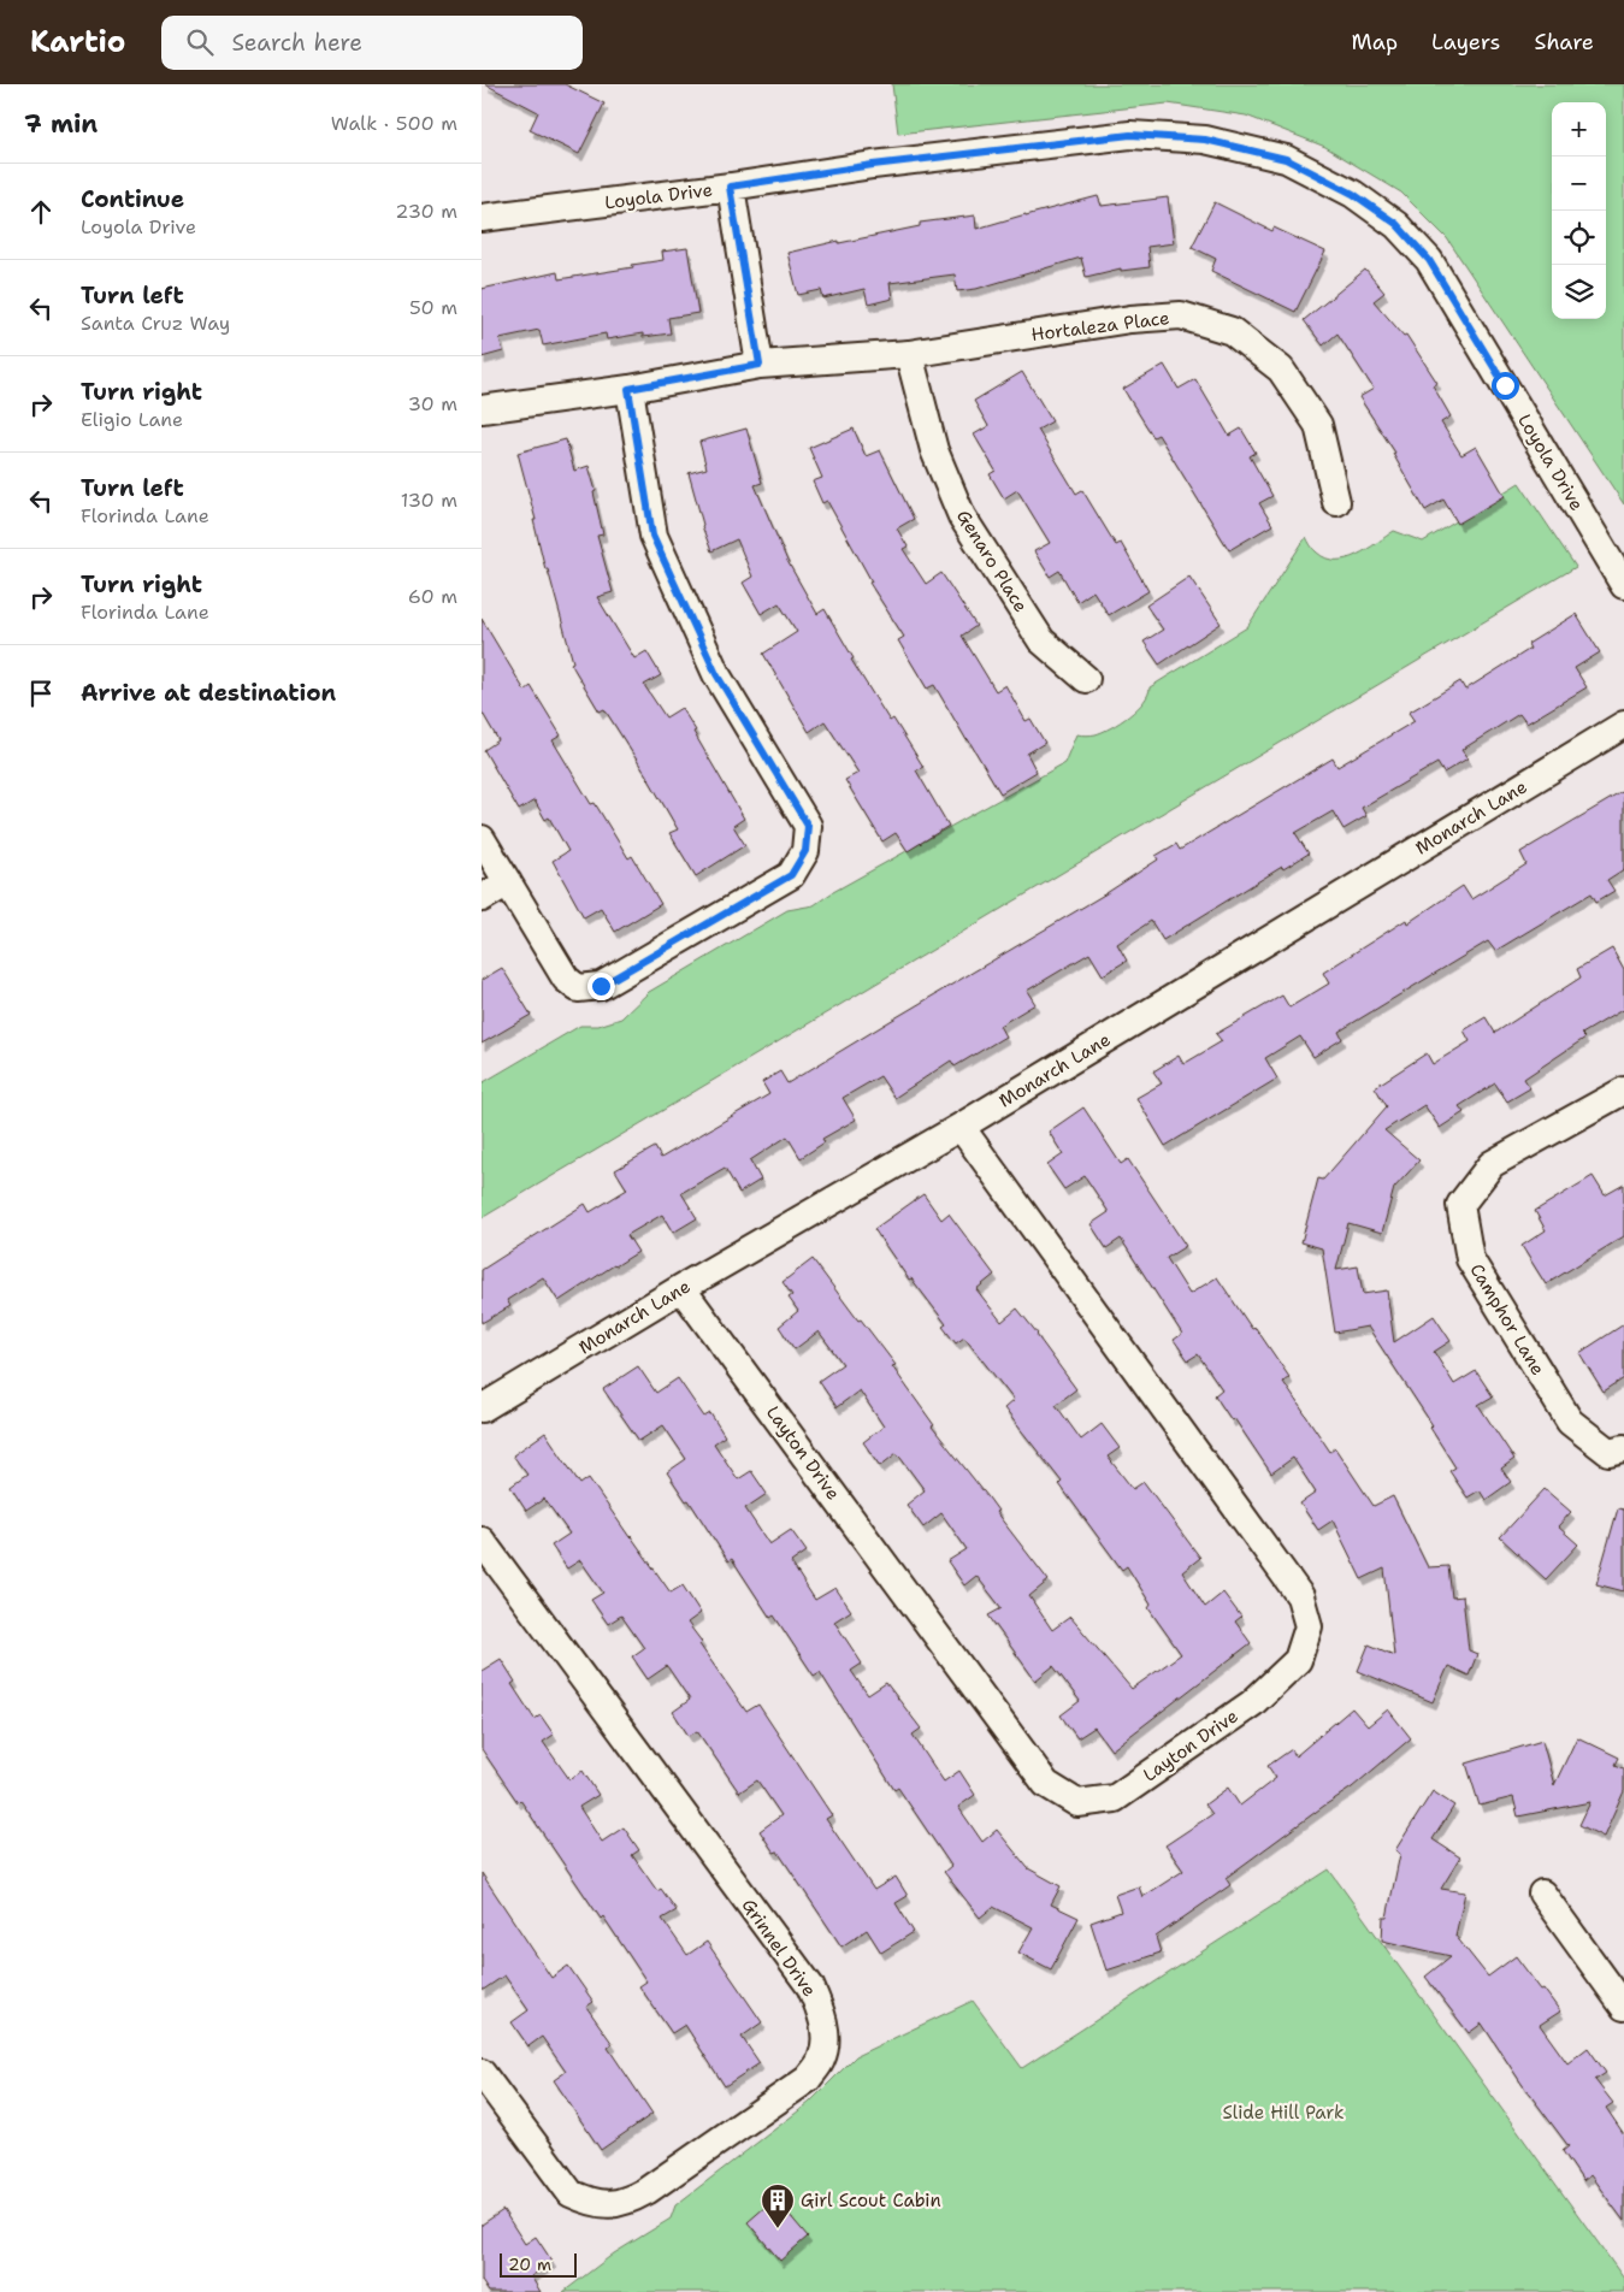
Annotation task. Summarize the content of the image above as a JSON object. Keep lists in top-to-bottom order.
{
  "streets": {
    "street": [
      "Loyola Drive",
      "Hortaleza Place",
      "Genaro Place",
      "Monarch Lane",
      "Camphor Lane",
      "Layton Drive",
      "Grinnel Drive"
    ]
  },
  "crossings": [
    ["Hortaleza Place", "Genaro Place"],
    ["Monarch Lane", "Layton Drive"]
  ],
  "parks": ["Slide Hill Park"],
  "places": {
    "building": ["Girl Scout Cabin"]
  },
  "scale_bar": "20 m",
  "page": {
    "header": "Kartio",
    "search": "Search here",
    "nav": ["Map", "Layers", "Share"],
    "heading": ["7 min", "Walk · 500 m"],
    "map_buttons": ["+", "−"],
    "list": [
      ["Continue", "Loyola Drive", "230 m"],
      ["Turn left", "Santa Cruz Way", "50 m"],
      ["Turn right", "Eligio Lane", "30 m"],
      ["Turn left", "Florinda Lane", "130 m"],
      ["Turn right", "Florinda Lane", "60 m"],
      "Arrive at destination"
    ],
    "scale": "20 m"
  }
}
